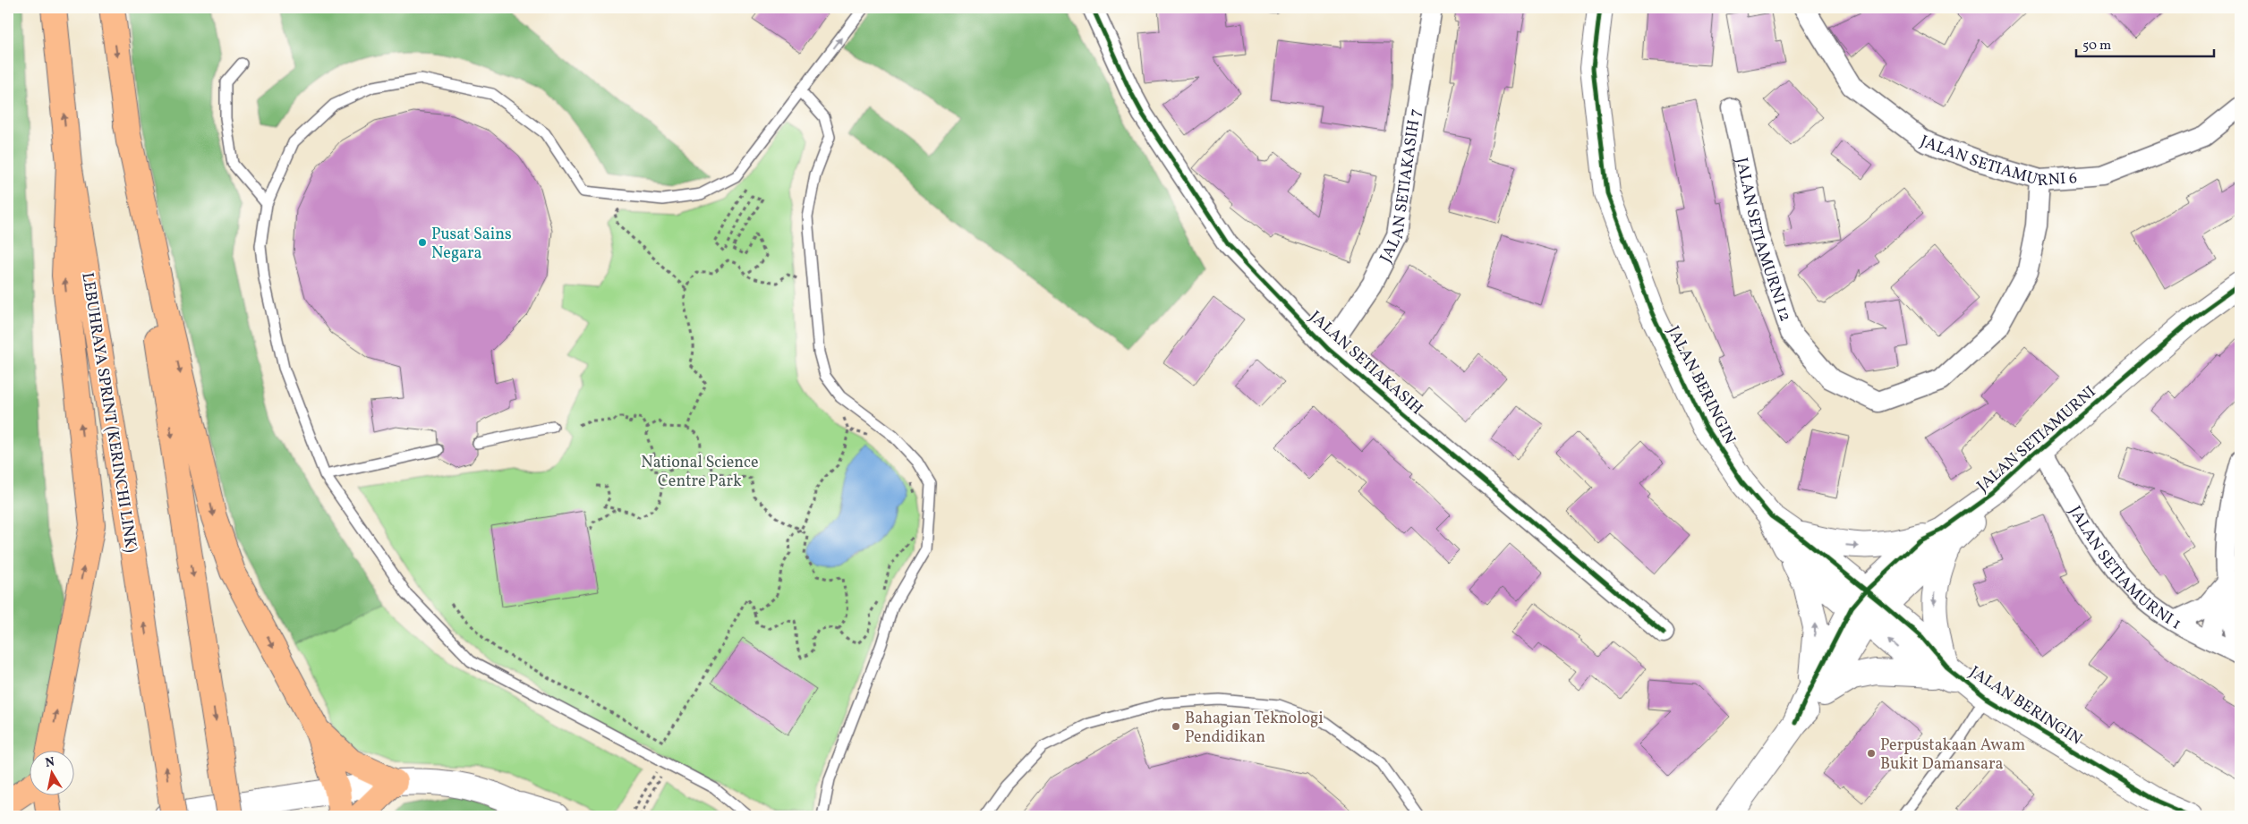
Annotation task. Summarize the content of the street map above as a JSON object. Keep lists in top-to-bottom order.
{
  "streets": {
    "highway": ["LEBUHRAYA SPRINT (KERINCHI LINK)"],
    "street": [
      "JALAN SETIAMURNI 6",
      "JALAN SETIAKASIH 7",
      "JALAN SETIAMURNI 12",
      "JALAN SETIAKASIH",
      "JALAN BERINGIN",
      "JALAN SETIAMURNI",
      "JALAN SETIAMURNI 1"
    ]
  },
  "crossings": [
    ["JALAN SETIAMURNI 6", "JALAN SETIAMURNI 12"],
    ["JALAN SETIAKASIH 7", "JALAN SETIAKASIH"],
    ["JALAN BERINGIN", "JALAN SETIAMURNI"],
    ["JALAN SETIAMURNI", "JALAN SETIAMURNI 1"]
  ],
  "parks": ["National Science Centre Park"],
  "places": ["Pusat Sains Negara", "Bahagian Teknologi Pendidikan", "Perpustakaan Awam Bukit Damansara"],
  "scale_bar": "50 m",
  "north": "top"
}
